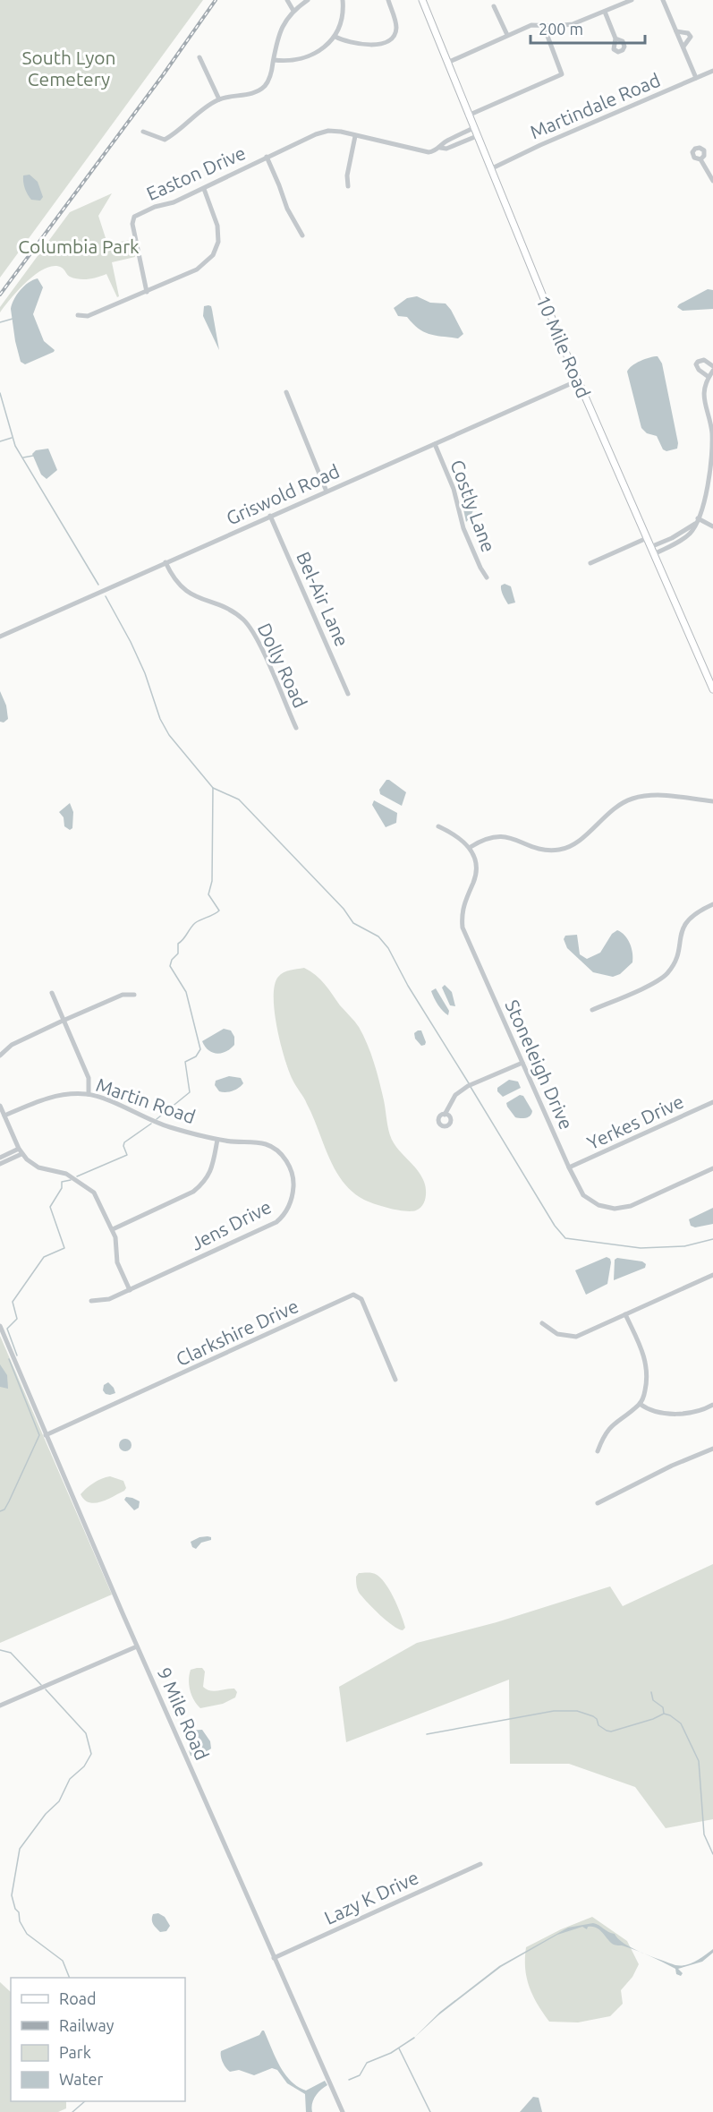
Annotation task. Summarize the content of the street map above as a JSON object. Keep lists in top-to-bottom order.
{
  "streets": {
    "main road": ["10 Mile Road"],
    "street": [
      "Martindale Road",
      "Easton Drive",
      "Griswold Road",
      "Costly Lane",
      "Bel-Air Lane",
      "Dolly Road",
      "Stoneleigh Drive",
      "Martin Road",
      "Yerkes Drive",
      "Jens Drive",
      "Clarkshire Drive",
      "9 Mile Road",
      "Lazy K Drive"
    ]
  },
  "crossings": [
    ["Martindale Road", "10 Mile Road"],
    ["Easton Drive", "10 Mile Road"],
    ["10 Mile Road", "Griswold Road"],
    ["Griswold Road", "Costly Lane"],
    ["Griswold Road", "Bel-Air Lane"],
    ["Griswold Road", "Dolly Road"],
    ["Stoneleigh Drive", "Yerkes Drive"],
    ["Martin Road", "Jens Drive"],
    ["Clarkshire Drive", "9 Mile Road"],
    ["9 Mile Road", "Lazy K Drive"]
  ],
  "parks": ["South Lyon Cemetery", "Columbia Park"],
  "legend": [
    "Road",
    "Railway",
    "Park",
    "Water"
  ],
  "scale_bar": "200 m"
}
